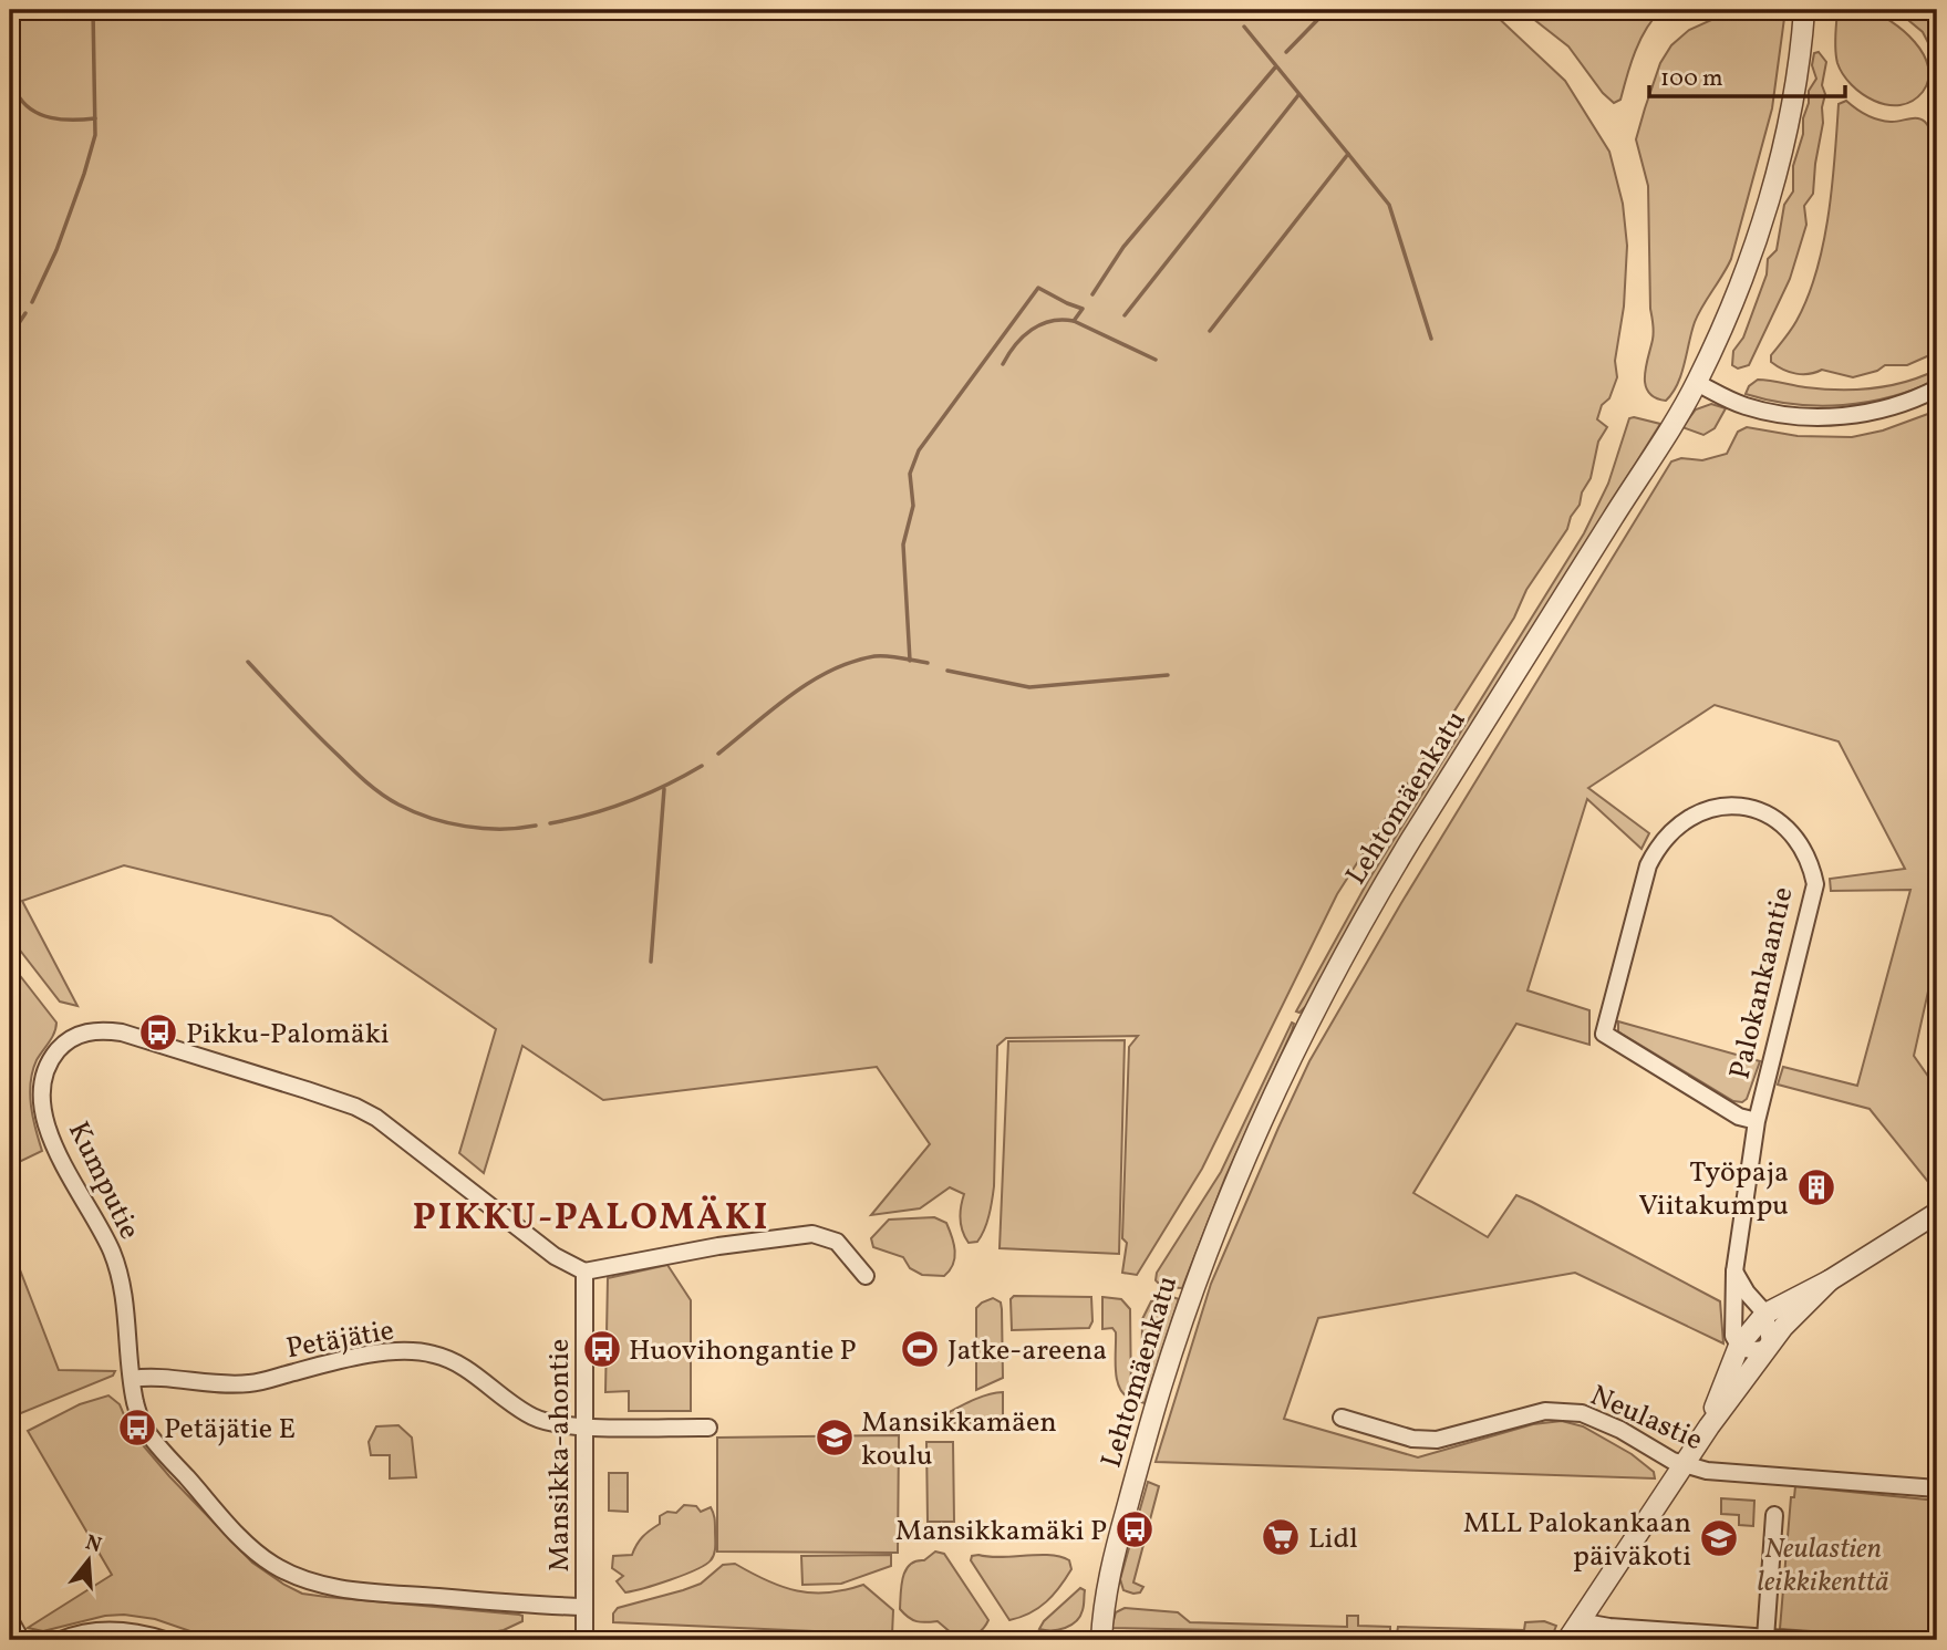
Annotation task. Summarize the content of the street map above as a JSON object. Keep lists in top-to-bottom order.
{
  "streets": {
    "street": [
      "Lehtomäenkatu",
      "Palokankaantie",
      "Kumputie",
      "Petäjätie",
      "Neulastie",
      "Mansikka-ahontie"
    ]
  },
  "crossings": [
    ["Palokankaantie", "Neulastie"],
    ["Kumputie", "Petäjätie"],
    ["Kumputie", "Mansikka-ahontie"],
    ["Petäjätie", "Mansikka-ahontie"]
  ],
  "districts": ["PIKKU-PALOMÄKI"],
  "parks": ["Neulastien leikkikenttä"],
  "places": {
    "bus stop": [
      "Pikku-Palomäki",
      "Huovihongantie P",
      "Petäjätie E",
      "Mansikkamäki P"
    ],
    "building": ["Työpaja Viitakumpu"],
    "sports": ["Jatke-areena"],
    "school or university": ["Mansikkamäen koulu", "MLL Palokankaan päiväkoti"],
    "supermarket": ["Lidl"]
  },
  "scale_bar": "100 m",
  "north": "top"
}
